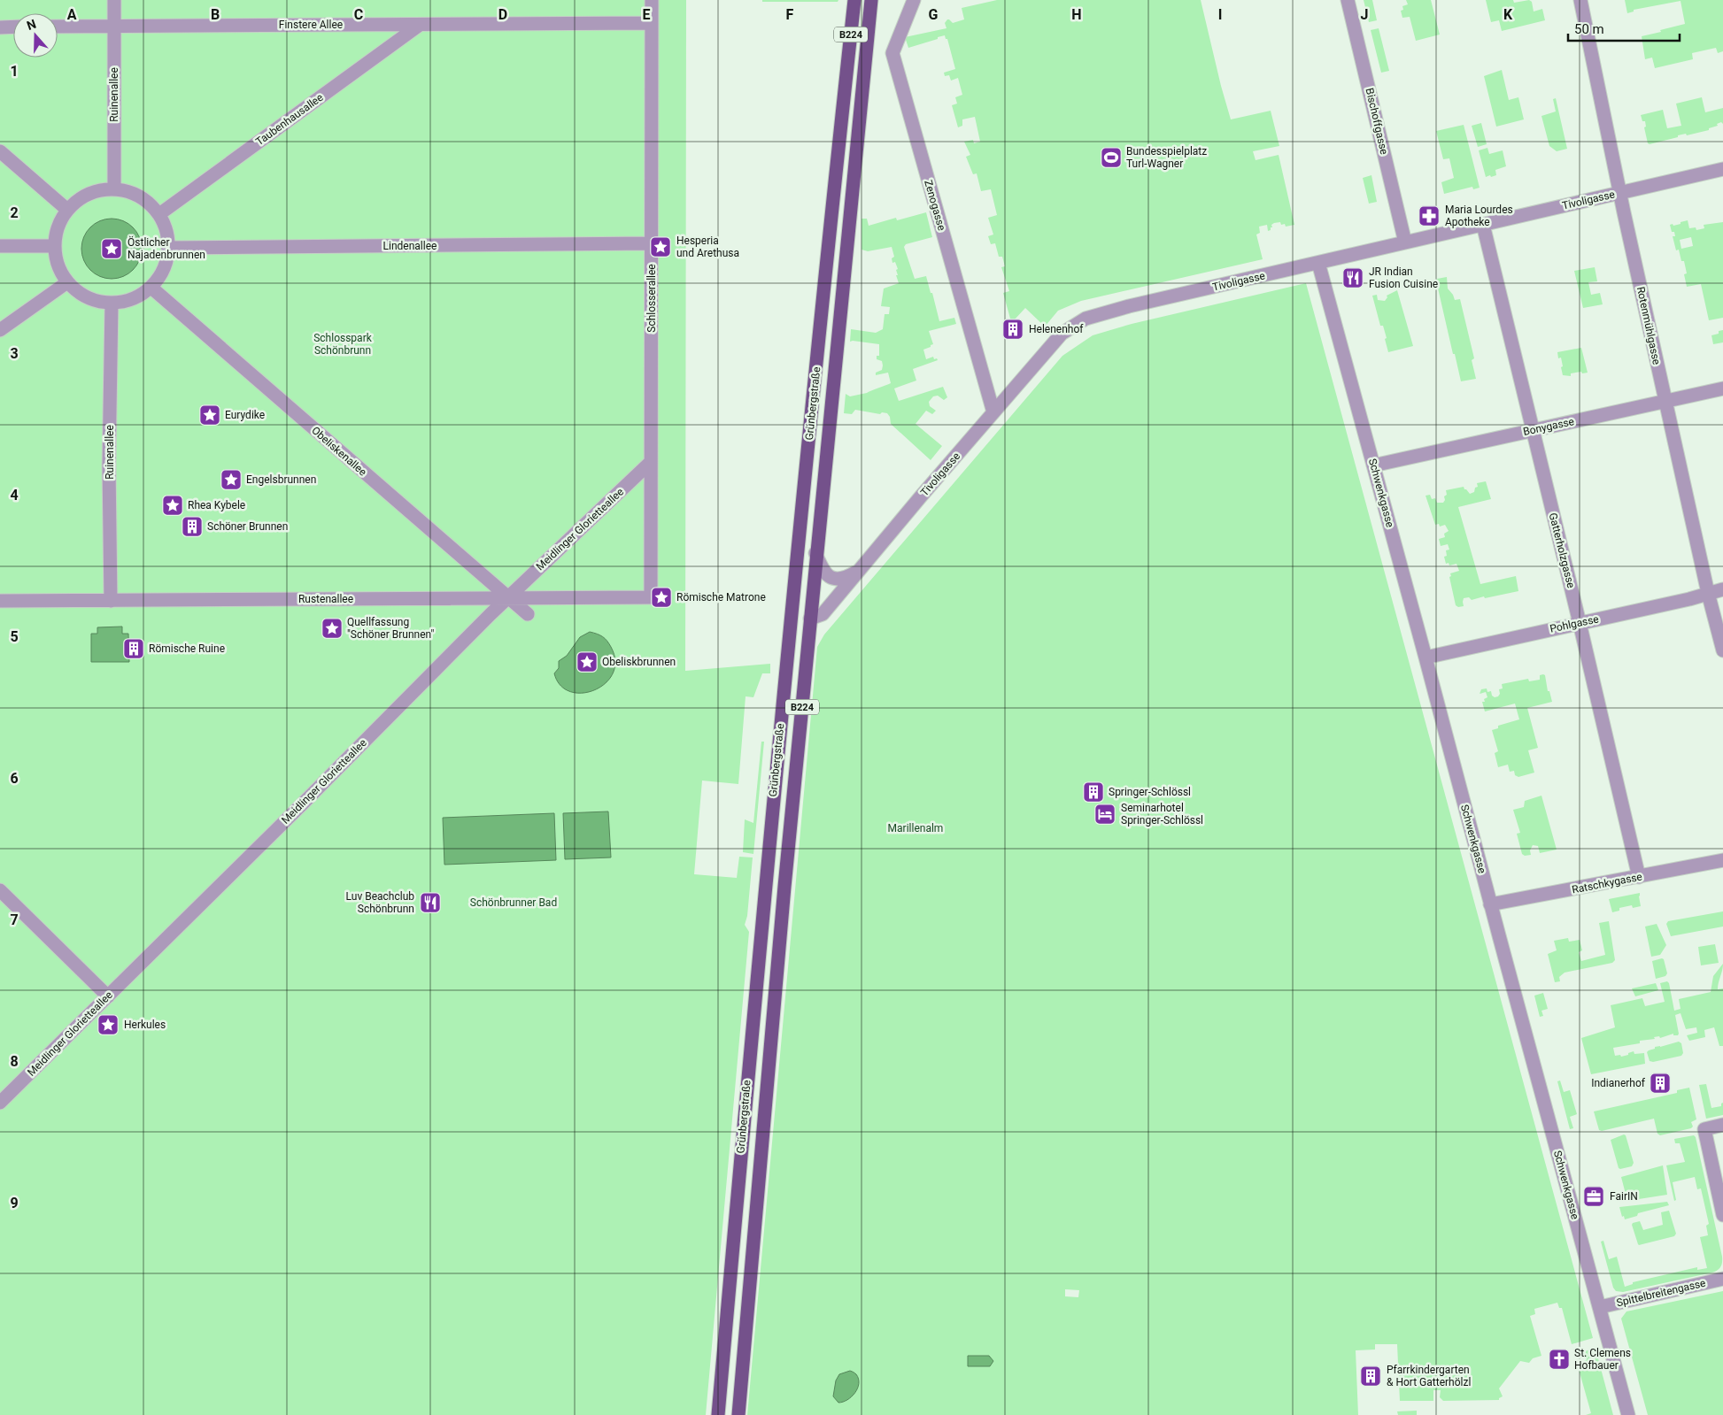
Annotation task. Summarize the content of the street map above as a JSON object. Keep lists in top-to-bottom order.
{
  "streets": {
    "main road": ["B224", "Grünbergstraße"],
    "street": [
      "Finstere Allee",
      "Ruinenallee",
      "Taubenhausallee",
      "Bischoffgasse",
      "Tivoligasse",
      "Zenogasse",
      "Lindenallee",
      "Schlosserallee",
      "Rotenmühlgasse",
      "Bonygasse",
      "Obeliskenallee",
      "Schwenkgasse",
      "Meidlinger Glorietteallee",
      "Gatterholzgasse",
      "Rustenallee",
      "Pohlgasse",
      "Ratschkygasse",
      "Spittelbreitengasse"
    ]
  },
  "crossings": [
    ["Finstere Allee", "Ruinenallee"],
    ["Finstere Allee", "Taubenhausallee"],
    ["Finstere Allee", "Schlosserallee"],
    ["Ruinenallee", "Taubenhausallee"],
    ["Ruinenallee", "Lindenallee"],
    ["Ruinenallee", "Obeliskenallee"],
    ["Ruinenallee", "Rustenallee"],
    ["Taubenhausallee", "Lindenallee"],
    ["Taubenhausallee", "Obeliskenallee"],
    ["Bischoffgasse", "Tivoligasse"],
    ["Tivoligasse", "Zenogasse"],
    ["Tivoligasse", "Rotenmühlgasse"],
    ["Tivoligasse", "Grünbergstraße"],
    ["Tivoligasse", "Schwenkgasse"],
    ["Tivoligasse", "Gatterholzgasse"],
    ["Lindenallee", "Schlosserallee"],
    ["Lindenallee", "Obeliskenallee"],
    ["Schlosserallee", "Meidlinger Glorietteallee"],
    ["Schlosserallee", "Rustenallee"],
    ["Rotenmühlgasse", "Bonygasse"],
    ["Rotenmühlgasse", "Pohlgasse"],
    ["Bonygasse", "Schwenkgasse"],
    ["Bonygasse", "Gatterholzgasse"],
    ["Obeliskenallee", "Meidlinger Glorietteallee"],
    ["Obeliskenallee", "Rustenallee"],
    ["Schwenkgasse", "Pohlgasse"],
    ["Schwenkgasse", "Ratschkygasse"],
    ["Schwenkgasse", "Spittelbreitengasse"],
    ["Meidlinger Glorietteallee", "Rustenallee"],
    ["Gatterholzgasse", "Pohlgasse"],
    ["Gatterholzgasse", "Ratschkygasse"]
  ],
  "parks": ["Schlosspark Schönbrunn", "Marillenalm", "Schönbrunner Bad"],
  "places": {
    "sports": ["Bundesspielplatz Turl-Wagner"],
    "pharmacy": ["Maria Lourdes Apotheke"],
    "place": [
      "Hesperia und Arethusa",
      "Östlicher Najadenbrunnen",
      "Eurydike",
      "Engelsbrunnen",
      "Rhea Kybele",
      "Römische Matrone",
      "Quellfassung \"Schöner Brunnen\"",
      "Obeliskbrunnen",
      "Herkules"
    ],
    "restaurant": ["JR Indian Fusion Cuisine", "Luv Beachclub Schönbrunn"],
    "building": [
      "Helenenhof",
      "Schöner Brunnen",
      "Römische Ruine",
      "Springer-Schlössl",
      "Indianerhof",
      "Pfarrkindergarten & Hort Gatterhölzl"
    ],
    "hotel": ["Seminarhotel Springer-Schlössl"],
    "office": ["FairIN"],
    "church": ["St. Clemens Hofbauer"]
  },
  "scale_bar": "50 m",
  "north": "top",
  "grid": {
    "columns": [
      "A",
      "B",
      "C",
      "D",
      "E",
      "F",
      "G",
      "H",
      "I",
      "J",
      "K"
    ],
    "rows": [
      "1",
      "2",
      "3",
      "4",
      "5",
      "6",
      "7",
      "8",
      "9"
    ]
  }
}
